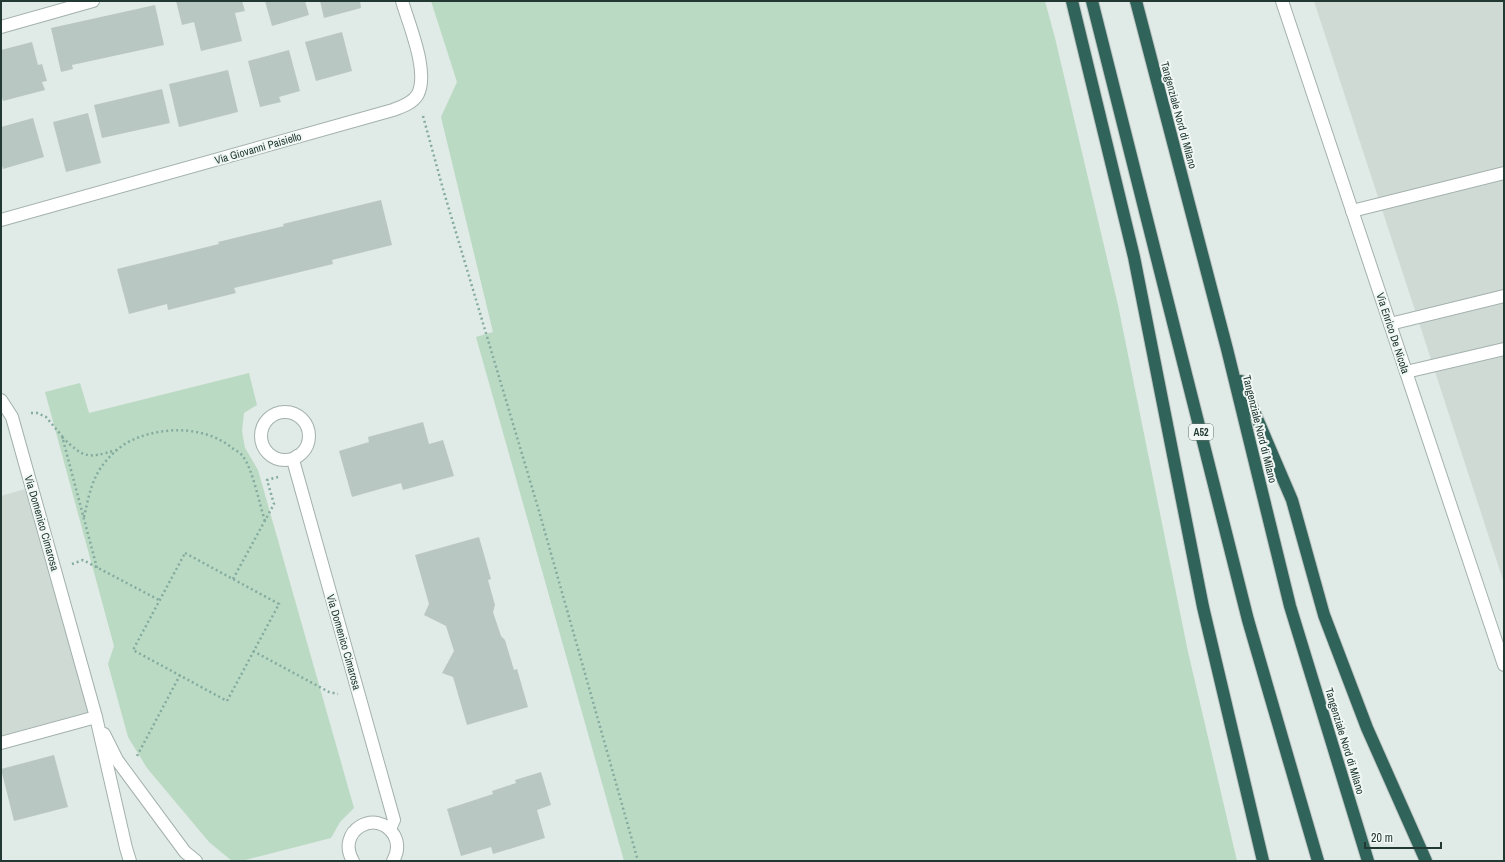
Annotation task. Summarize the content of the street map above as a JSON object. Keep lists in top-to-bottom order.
{
  "streets": {
    "highway": ["Tangenziale Nord di Milano", "A52"],
    "street": ["Via Giovanni Paisiello", "Via Enrico De Nicola", "Via Domenico Cimarosa"]
  },
  "scale_bar": "20 m"
}
